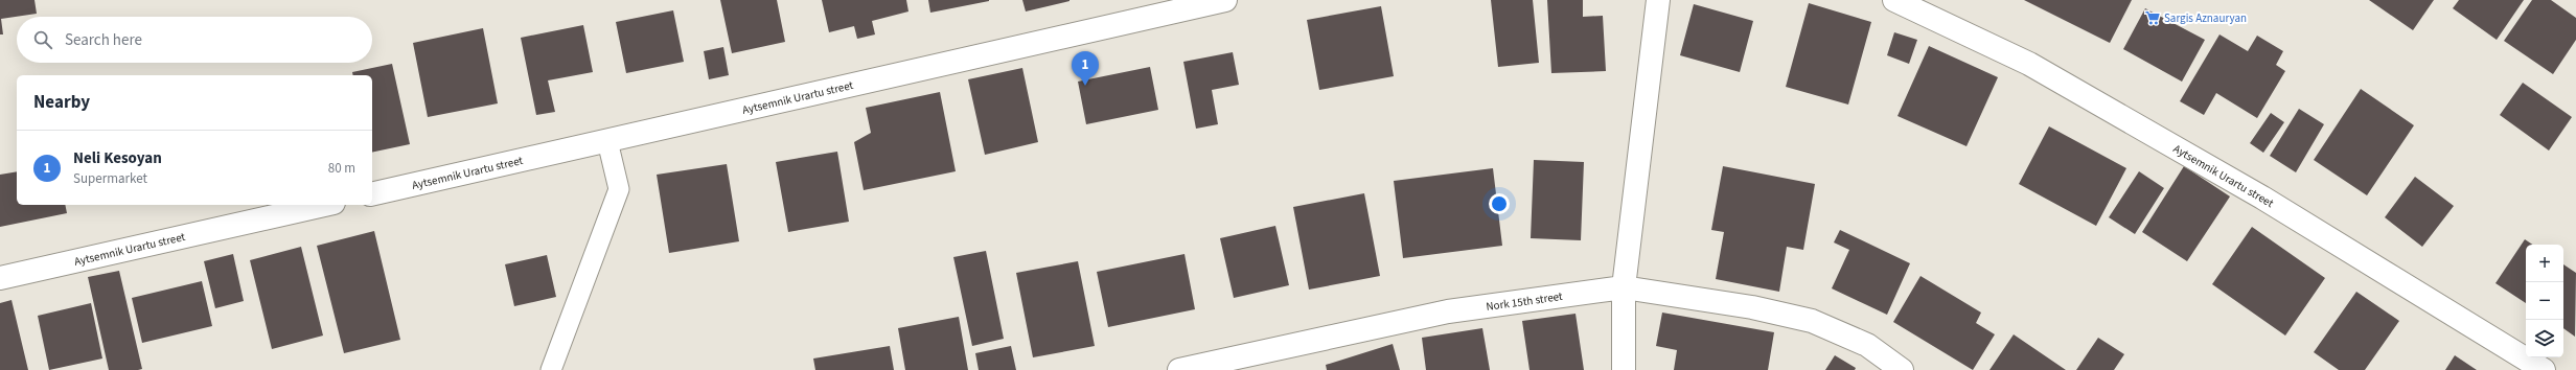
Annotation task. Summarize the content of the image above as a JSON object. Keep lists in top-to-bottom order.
{
  "streets": {
    "street": ["Aytsemnik Urartu street", "Nork 15th street"]
  },
  "places": {
    "supermarket": ["Sargis Aznauryan"]
  },
  "page": {
    "search": "Search here",
    "pins": "1",
    "heading": "Nearby",
    "list": [
      {
        "mark": "1",
        "name": "Neli Kesoyan",
        "note": "Supermarket",
        "value": "80 m"
      }
    ],
    "map_buttons": ["+", "−"]
  }
}
